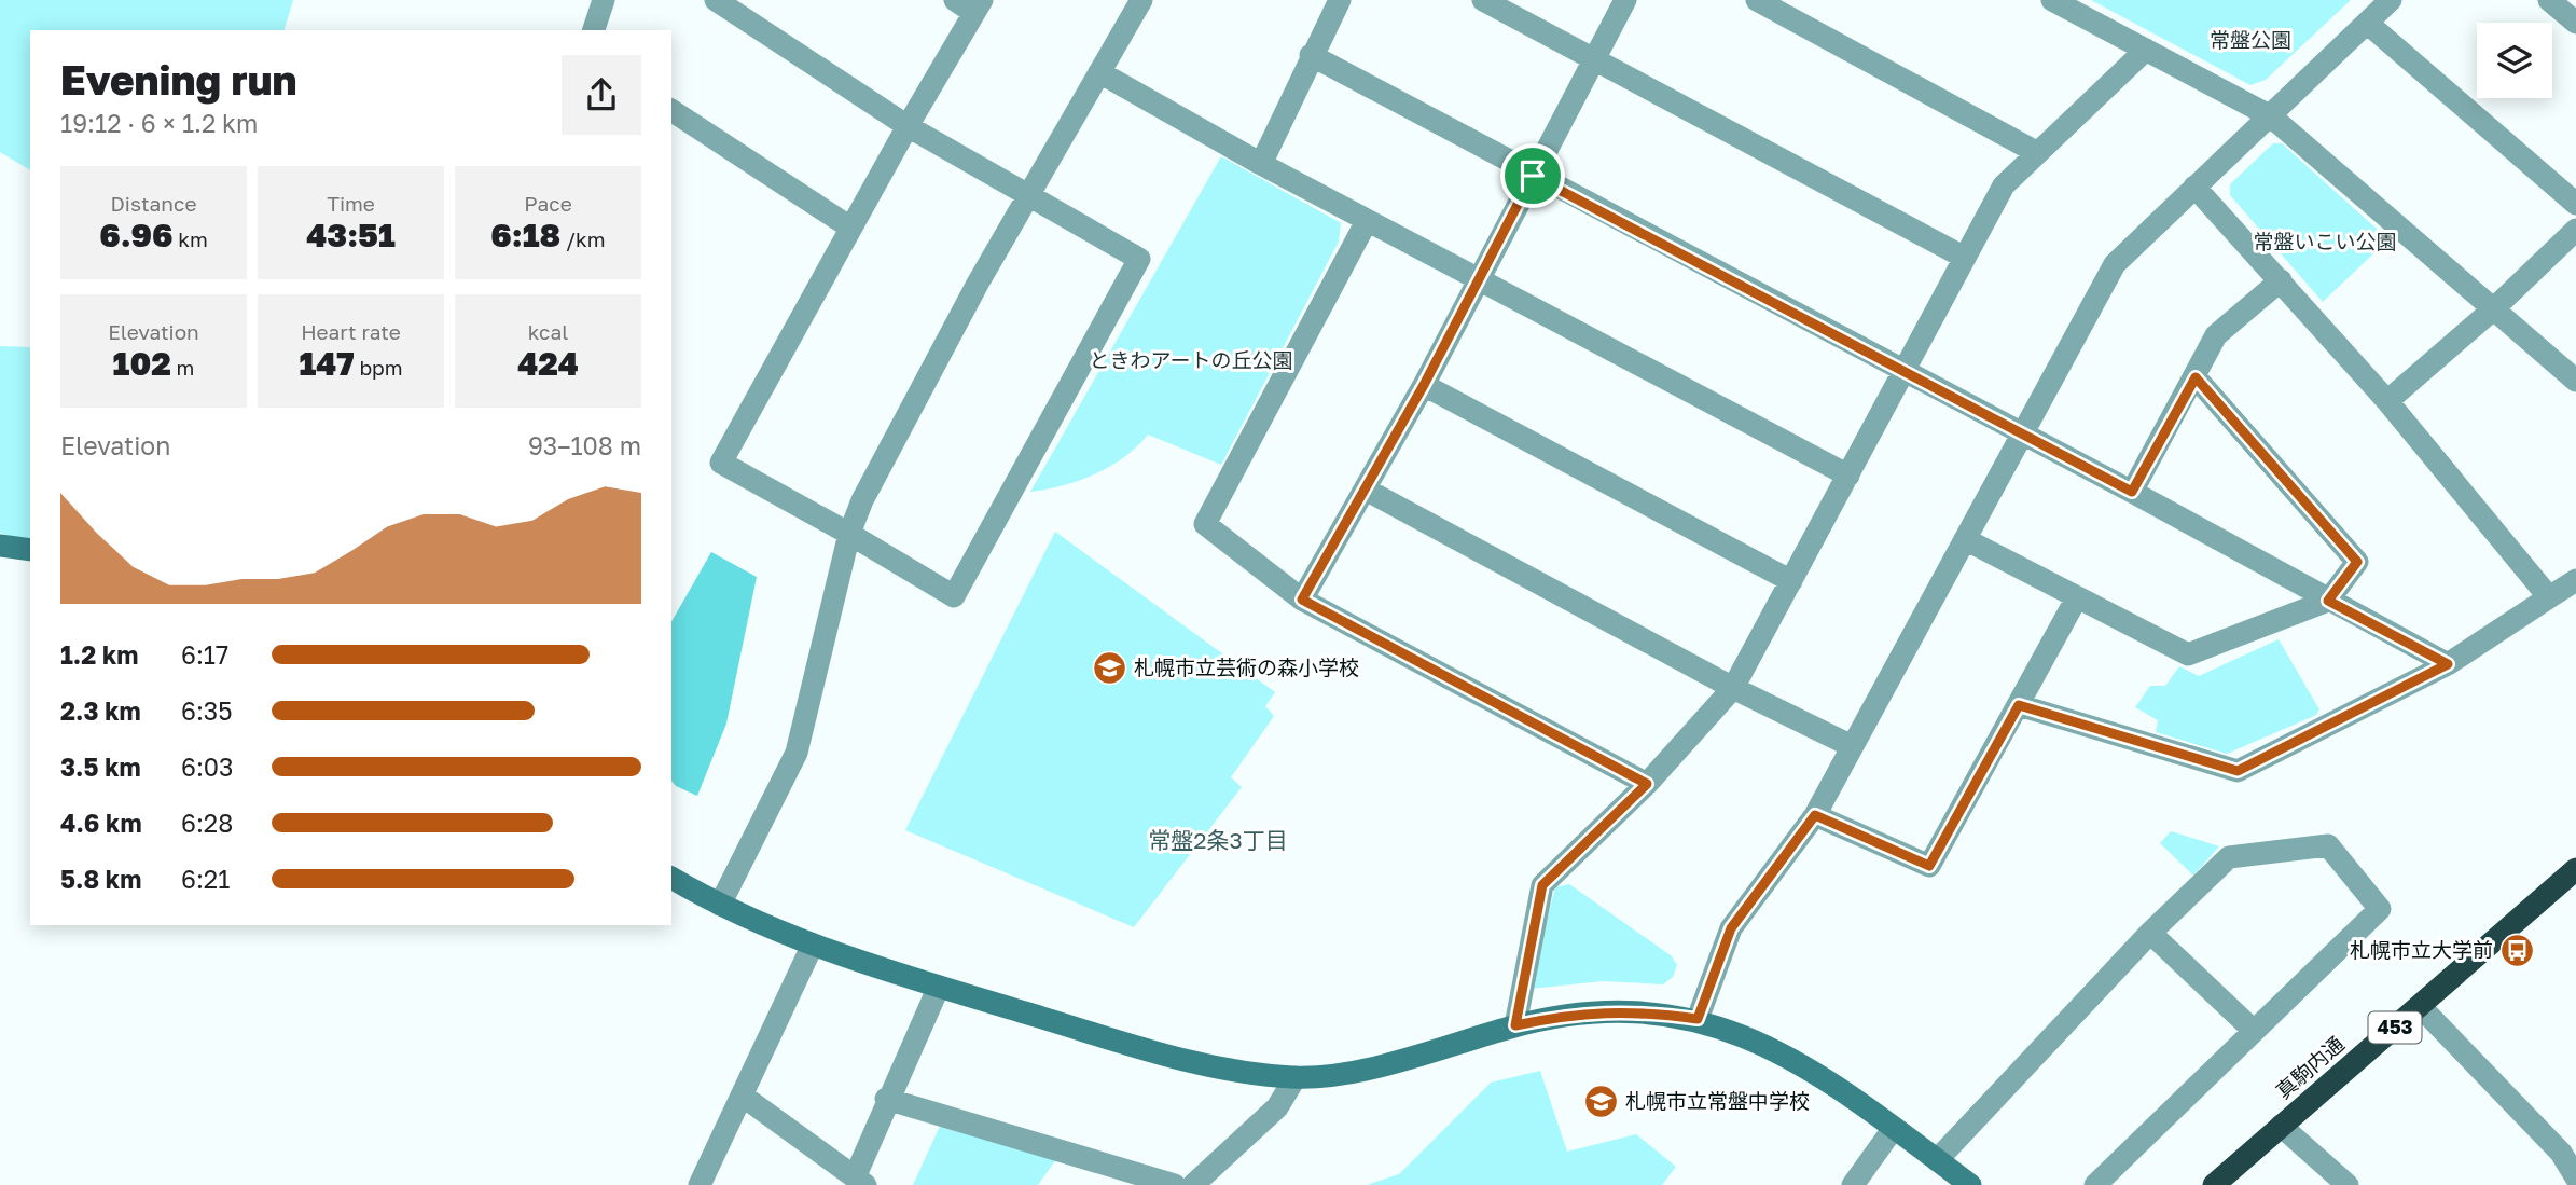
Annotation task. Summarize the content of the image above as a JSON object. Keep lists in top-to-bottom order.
{
  "streets": {
    "highway": ["453", "真駒内通"]
  },
  "districts": ["常盤2条3丁目"],
  "parks": ["常盤公園", "常盤いこい公園", "ときわアートの丘公園"],
  "places": {
    "school or university": ["札幌市立芸術の森小学校", "札幌市立常盤中学校"],
    "bus stop": ["札幌市立大学前"]
  },
  "page": {
    "heading": ["Evening run", "19:12 · 6 × 1.2 km"],
    "stats": [
      ["Distance", "6.96 km"],
      ["Time", "43:51"],
      ["Pace", "6:18 /km"],
      ["Elevation", "102 m"],
      ["Heart rate", "147 bpm"],
      ["kcal", "424"]
    ],
    "chart": ["Elevation", "93–108 m"],
    "list": [
      {
        "name": "1.2 km",
        "note": "6:17"
      },
      {
        "name": "2.3 km",
        "note": "6:35"
      },
      {
        "name": "3.5 km",
        "note": "6:03"
      },
      {
        "name": "4.6 km",
        "note": "6:28"
      },
      {
        "name": "5.8 km",
        "note": "6:21"
      }
    ]
  }
}
